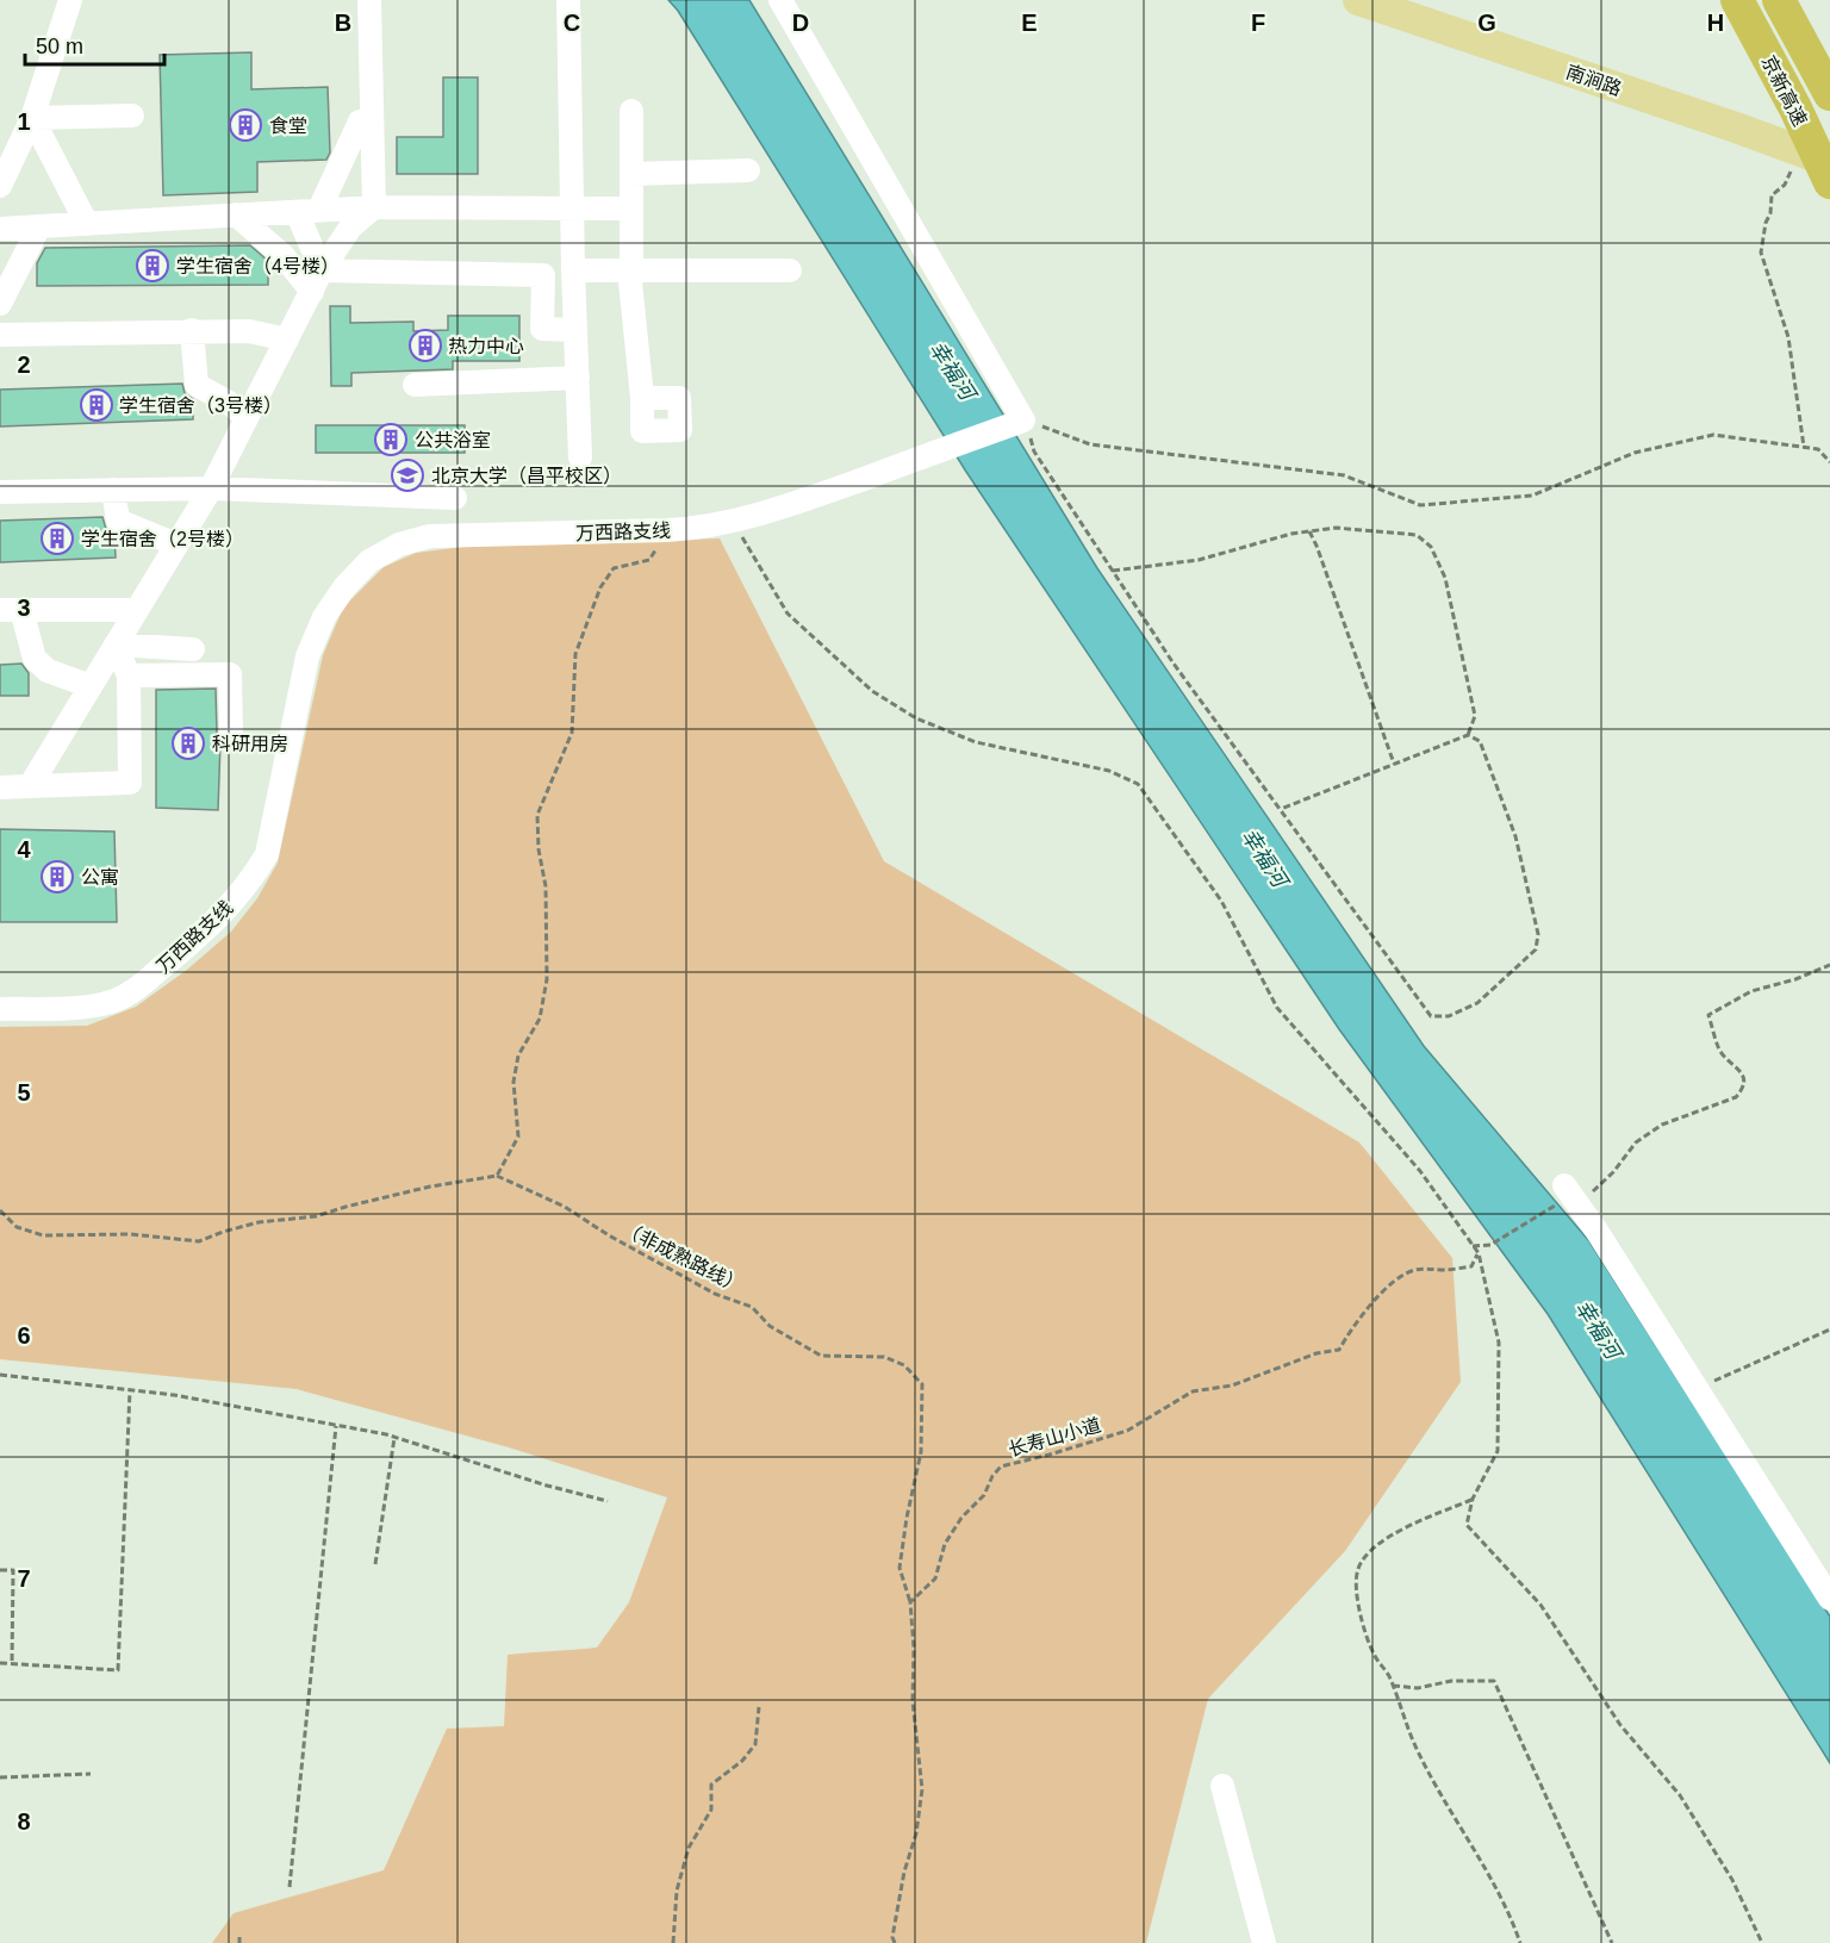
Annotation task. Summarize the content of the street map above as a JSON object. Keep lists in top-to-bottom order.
{
  "streets": {
    "highway": ["京新高速"],
    "main road": ["南涧路"],
    "street": ["万西路支线"],
    "path": ["（非成熟路线）", "长寿山小道"]
  },
  "crossings": [
    ["（非成熟路线）", "长寿山小道"]
  ],
  "water": ["幸福河"],
  "places": {
    "building": [
      "食堂",
      "学生宿舍（4号楼）",
      "热力中心",
      "学生宿舍（3号楼）",
      "公共浴室",
      "学生宿舍（2号楼）",
      "科研用房",
      "公寓"
    ],
    "school or university": ["北京大学（昌平校区）"]
  },
  "scale_bar": "50 m",
  "grid": {
    "columns": [
      "B",
      "C",
      "D",
      "E",
      "F",
      "G",
      "H"
    ],
    "rows": [
      "1",
      "2",
      "3",
      "4",
      "5",
      "6",
      "7",
      "8"
    ]
  }
}
